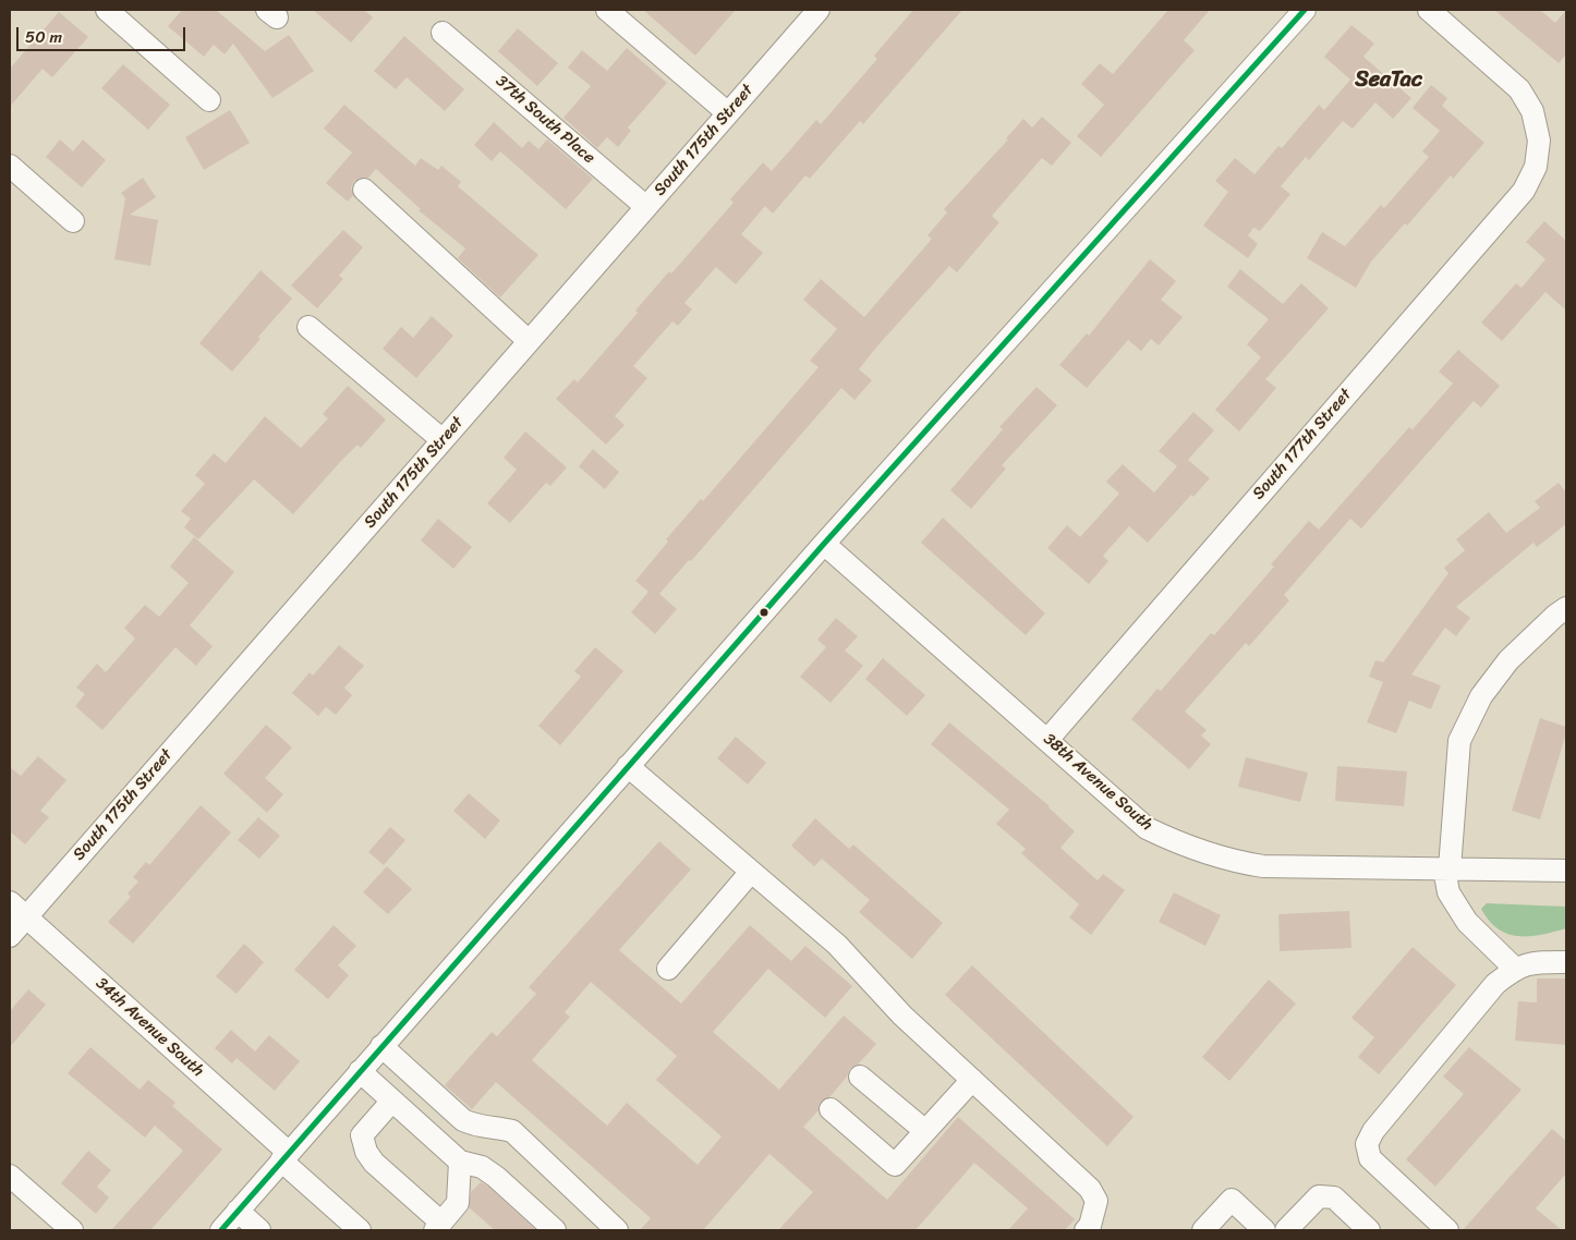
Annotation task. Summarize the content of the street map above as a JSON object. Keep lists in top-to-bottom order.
{
  "streets": {
    "street": [
      "37th South Place",
      "South 175th Street",
      "South 177th Street",
      "38th Avenue South",
      "34th Avenue South"
    ]
  },
  "crossings": [
    ["37th South Place", "South 175th Street"],
    ["South 175th Street", "34th Avenue South"],
    ["South 177th Street", "38th Avenue South"]
  ],
  "districts": ["SeaTac"],
  "scale_bar": "50 m"
}
